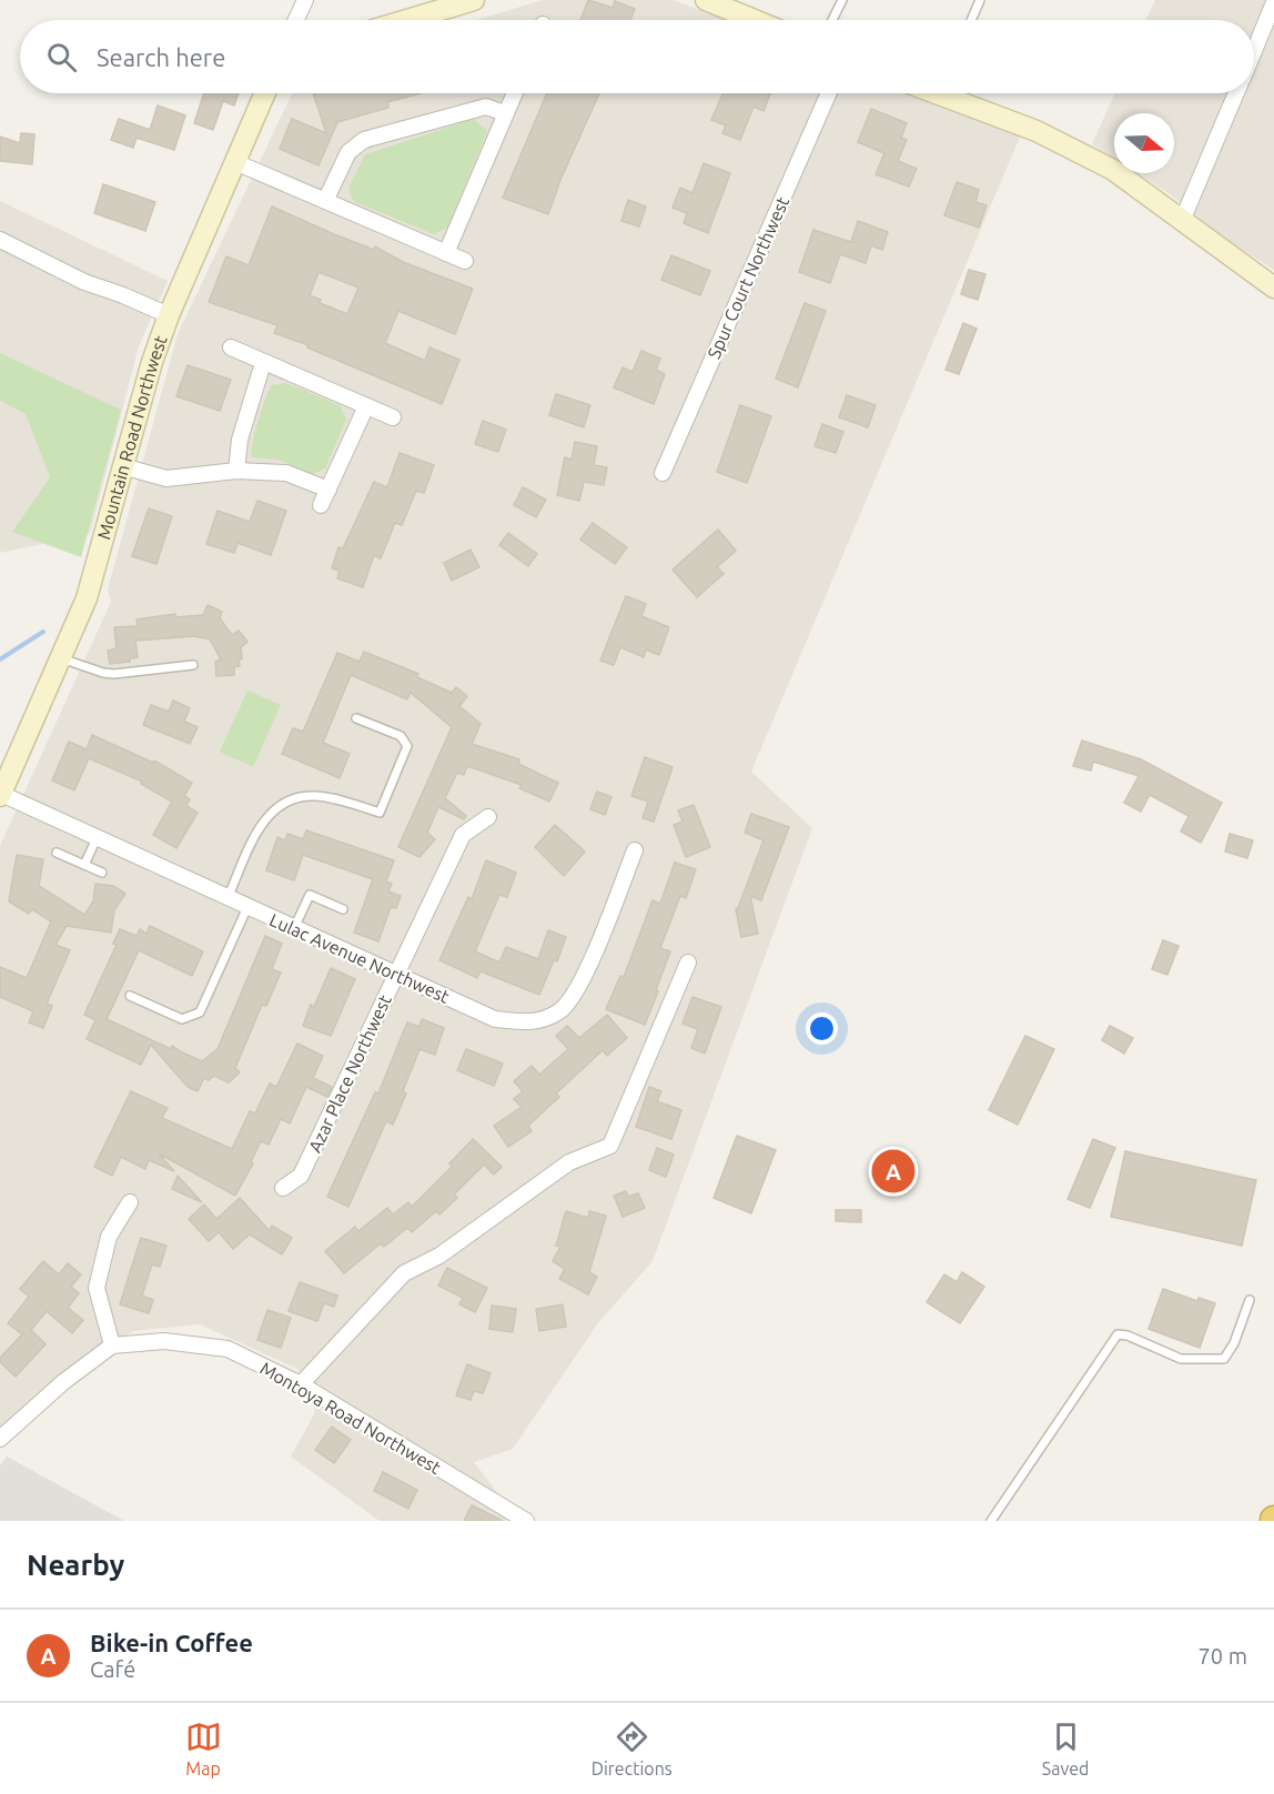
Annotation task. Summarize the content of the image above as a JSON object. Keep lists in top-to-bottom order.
{
  "streets": {
    "street": [
      "Spur Court Northwest",
      "Mountain Road Northwest",
      "Lulac Avenue Northwest",
      "Azar Place Northwest",
      "Montoya Road Northwest"
    ]
  },
  "crossings": [
    ["Mountain Road Northwest", "Lulac Avenue Northwest"],
    ["Lulac Avenue Northwest", "Azar Place Northwest"]
  ],
  "north": "right",
  "page": {
    "search": "Search here",
    "pins": "A",
    "heading": "Nearby",
    "list": [
      {
        "mark": "A",
        "name": "Bike-in Coffee",
        "note": "Café",
        "value": "70 m"
      }
    ],
    "nav": ["Map", "Directions", "Saved"]
  }
}
